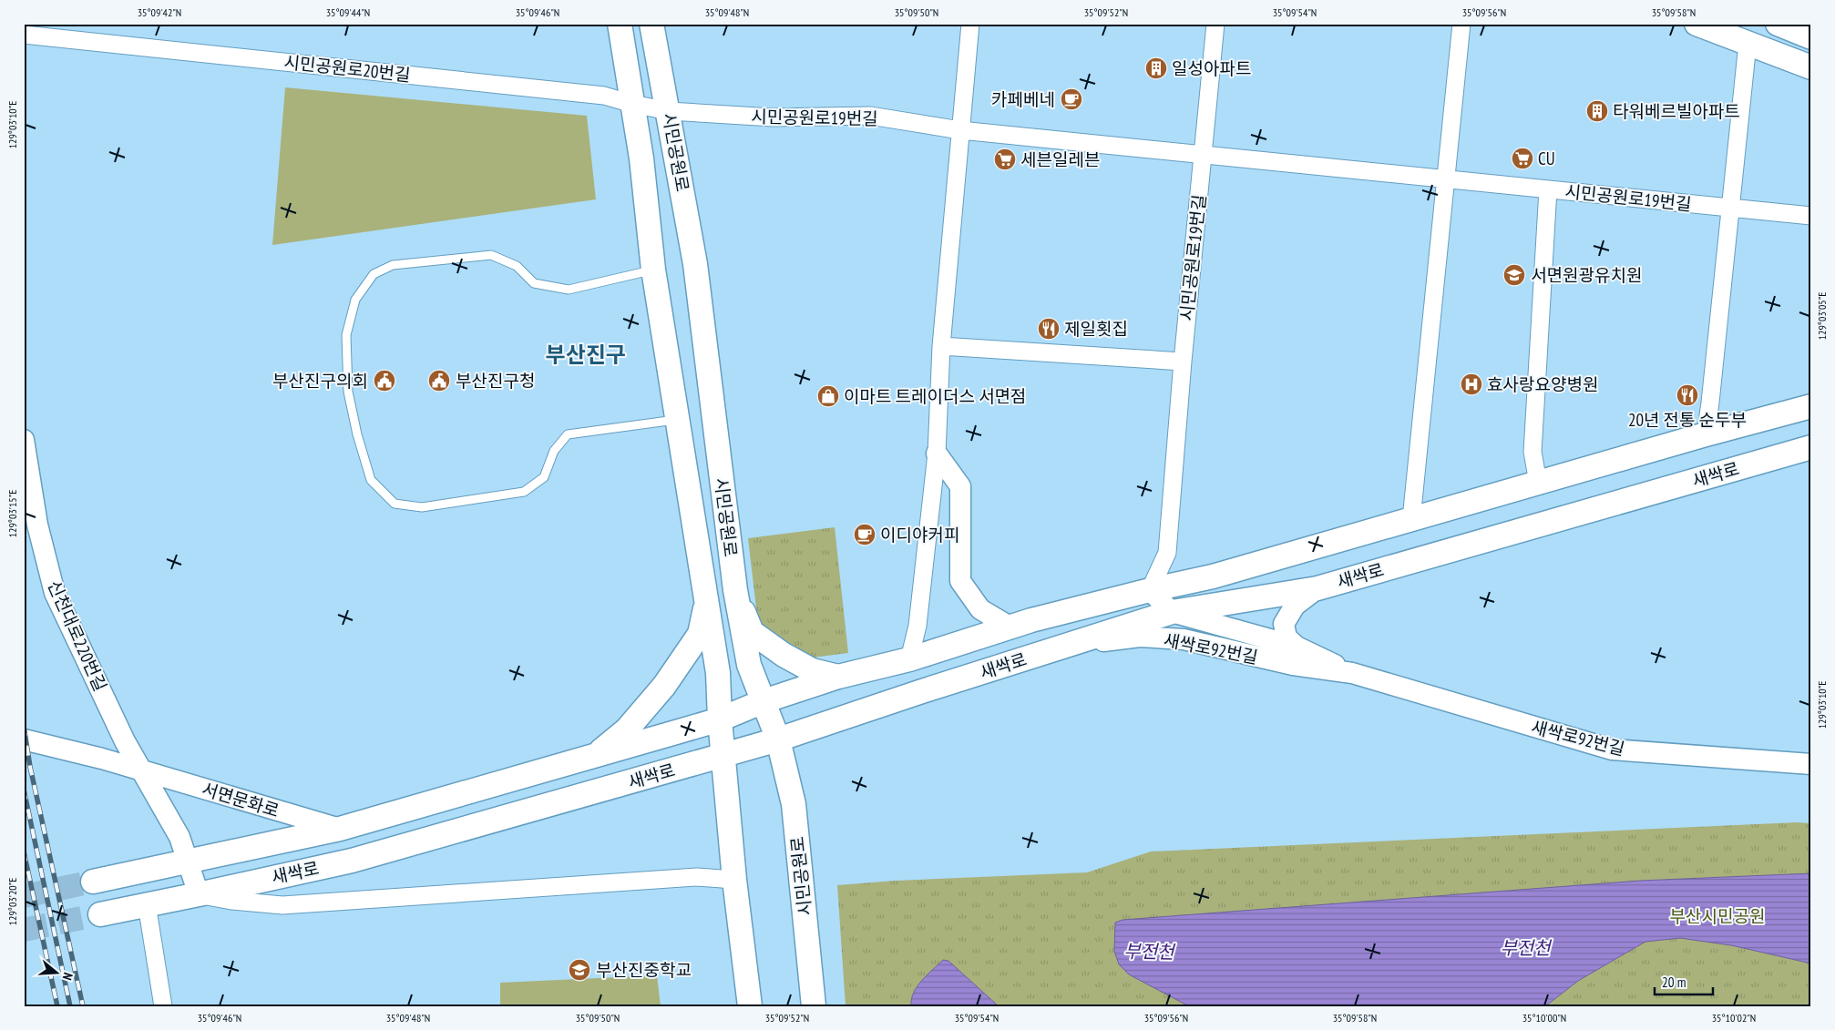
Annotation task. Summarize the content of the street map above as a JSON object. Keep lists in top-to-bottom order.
{
  "streets": {
    "main road": ["시민공원로", "새싹로"],
    "street": [
      "시민공원로20번길",
      "시민공원로19번길",
      "신천대로220번길",
      "새싹로92번길",
      "서면문화로"
    ]
  },
  "crossings": [
    ["시민공원로20번길", "시민공원로19번길"],
    ["시민공원로20번길", "시민공원로"],
    ["시민공원로19번길", "시민공원로"],
    ["시민공원로", "새싹로"],
    ["새싹로", "새싹로92번길"],
    ["새싹로", "서면문화로"],
    ["신천대로220번길", "서면문화로"]
  ],
  "districts": ["부산진구"],
  "water": ["부전천"],
  "parks": ["부산시민공원"],
  "places": {
    "building": ["일성아파트", "타워베르빌아파트"],
    "cafe": ["카페베네", "이디야커피"],
    "supermarket": ["CU", "세븐일레븐"],
    "school or university": ["서면원광유치원", "부산진중학교"],
    "restaurant": ["제일횟집", "20년 전통 순두부"],
    "public building": ["부산진구의회", "부산진구청"],
    "hospital": ["효사랑요양병원"],
    "shop": ["이마트 트레이더스 서면점"]
  },
  "scale_bar": "20 m",
  "north": "right",
  "coordinates": [
    "35°09'42\"N",
    "35°09'44\"N",
    "35°09'46\"N",
    "35°09'48\"N",
    "35°09'50\"N",
    "35°09'52\"N",
    "35°09'54\"N",
    "35°09'56\"N",
    "35°09'58\"N",
    "129°03'10\"E",
    "129°03'05\"E",
    "129°03'15\"E",
    "129°03'20\"E",
    "35°10'00\"N",
    "35°10'02\"N"
  ]
}
